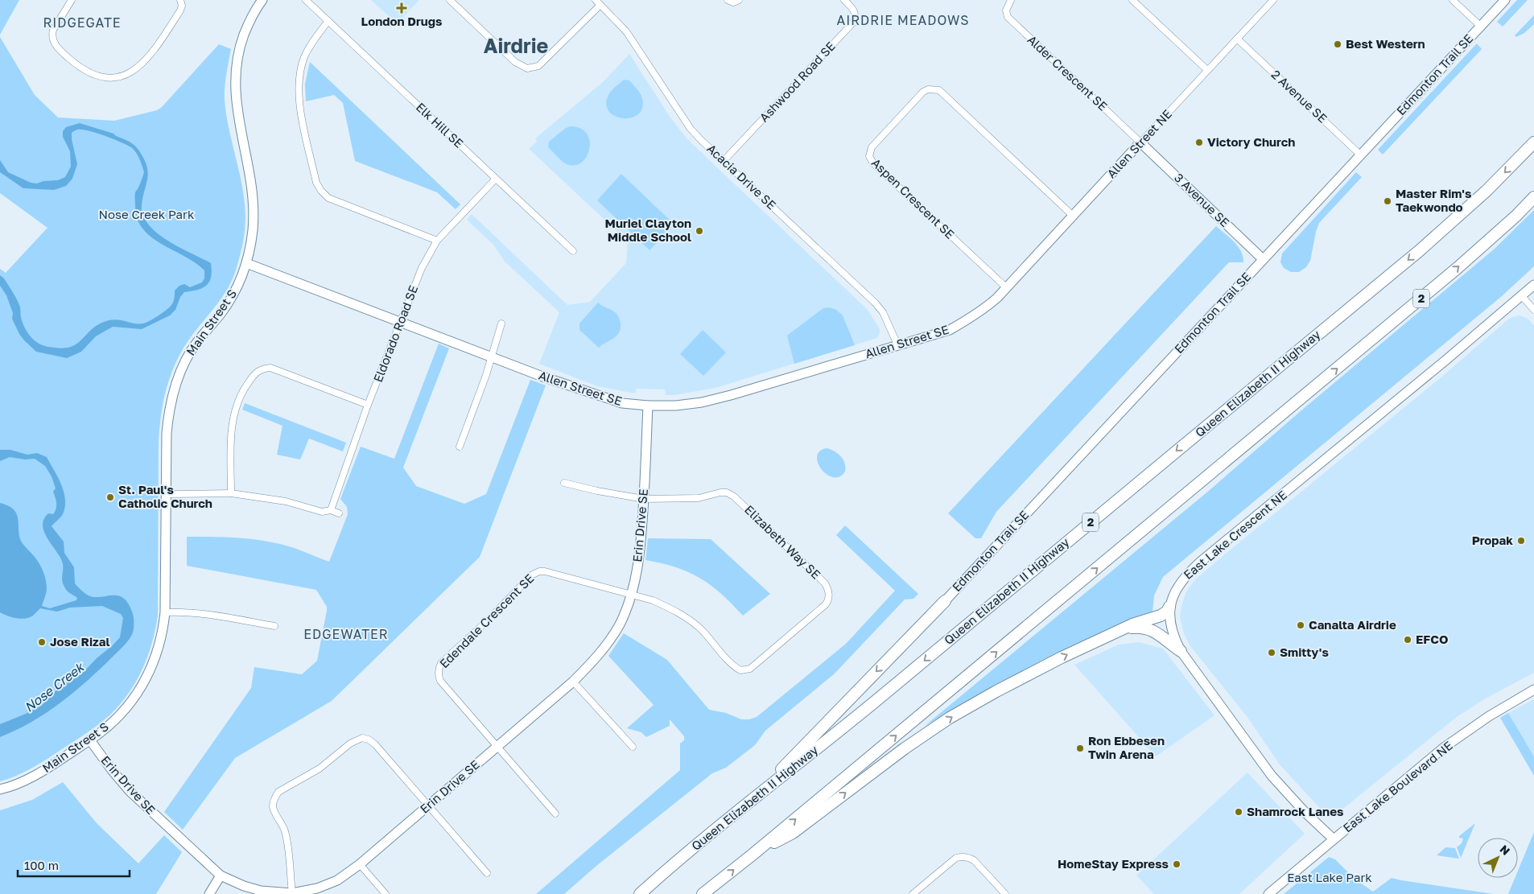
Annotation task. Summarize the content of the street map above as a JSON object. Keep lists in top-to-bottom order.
{
  "streets": {
    "highway": ["2", "Queen Elizabeth II Highway"],
    "street": [
      "Alder Crescent SE",
      "Edmonton Trail SE",
      "Ashwood Road SE",
      "2 Avenue SE",
      "Elk Hill SE",
      "Allen Street NE",
      "Acacia Drive SE",
      "Aspen Crescent SE",
      "3 Avenue SE",
      "Main Street S",
      "Eldorado Road SE",
      "Allen Street SE",
      "Erin Drive SE",
      "East Lake Crescent NE",
      "Elizabeth Way SE",
      "Edendale Crescent SE",
      "East Lake Boulevard NE"
    ]
  },
  "crossings": [
    ["Alder Crescent SE", "Allen Street NE"],
    ["Alder Crescent SE", "3 Avenue SE"],
    ["Edmonton Trail SE", "2 Avenue SE"],
    ["Edmonton Trail SE", "3 Avenue SE"],
    ["Ashwood Road SE", "Acacia Drive SE"],
    ["2 Avenue SE", "Allen Street NE"],
    ["Elk Hill SE", "Eldorado Road SE"],
    ["Allen Street NE", "Aspen Crescent SE"],
    ["Allen Street NE", "3 Avenue SE"],
    ["Allen Street NE", "Allen Street SE"],
    ["Acacia Drive SE", "Allen Street SE"],
    ["Aspen Crescent SE", "Allen Street SE"],
    ["Main Street S", "Allen Street SE"],
    ["Main Street S", "Erin Drive SE"],
    ["Eldorado Road SE", "Allen Street SE"],
    ["Allen Street SE", "Erin Drive SE"],
    ["Erin Drive SE", "Elizabeth Way SE"],
    ["Erin Drive SE", "Edendale Crescent SE"],
    ["East Lake Crescent NE", "East Lake Boulevard NE"],
    ["Elizabeth Way SE", "Edendale Crescent SE"]
  ],
  "districts": [
    "AIRDRIE MEADOWS",
    "RIDGEGATE",
    "Airdrie",
    "EDGEWATER"
  ],
  "water": ["Nose Creek"],
  "parks": ["Nose Creek Park", "East Lake Park"],
  "places": {
    "health": ["London Drugs"],
    "other": [
      "Best Western",
      "Victory Church",
      "Master Rim's Taekwondo",
      "Muriel Clayton Middle School",
      "St. Paul's Catholic Church",
      "Propak",
      "Canalta Airdrie",
      "EFCO",
      "Jose Rizal",
      "Smitty's",
      "Ron Ebbesen Twin Arena",
      "Shamrock Lanes",
      "HomeStay Express"
    ]
  },
  "scale_bar": "100 m",
  "north": "top right"
}
